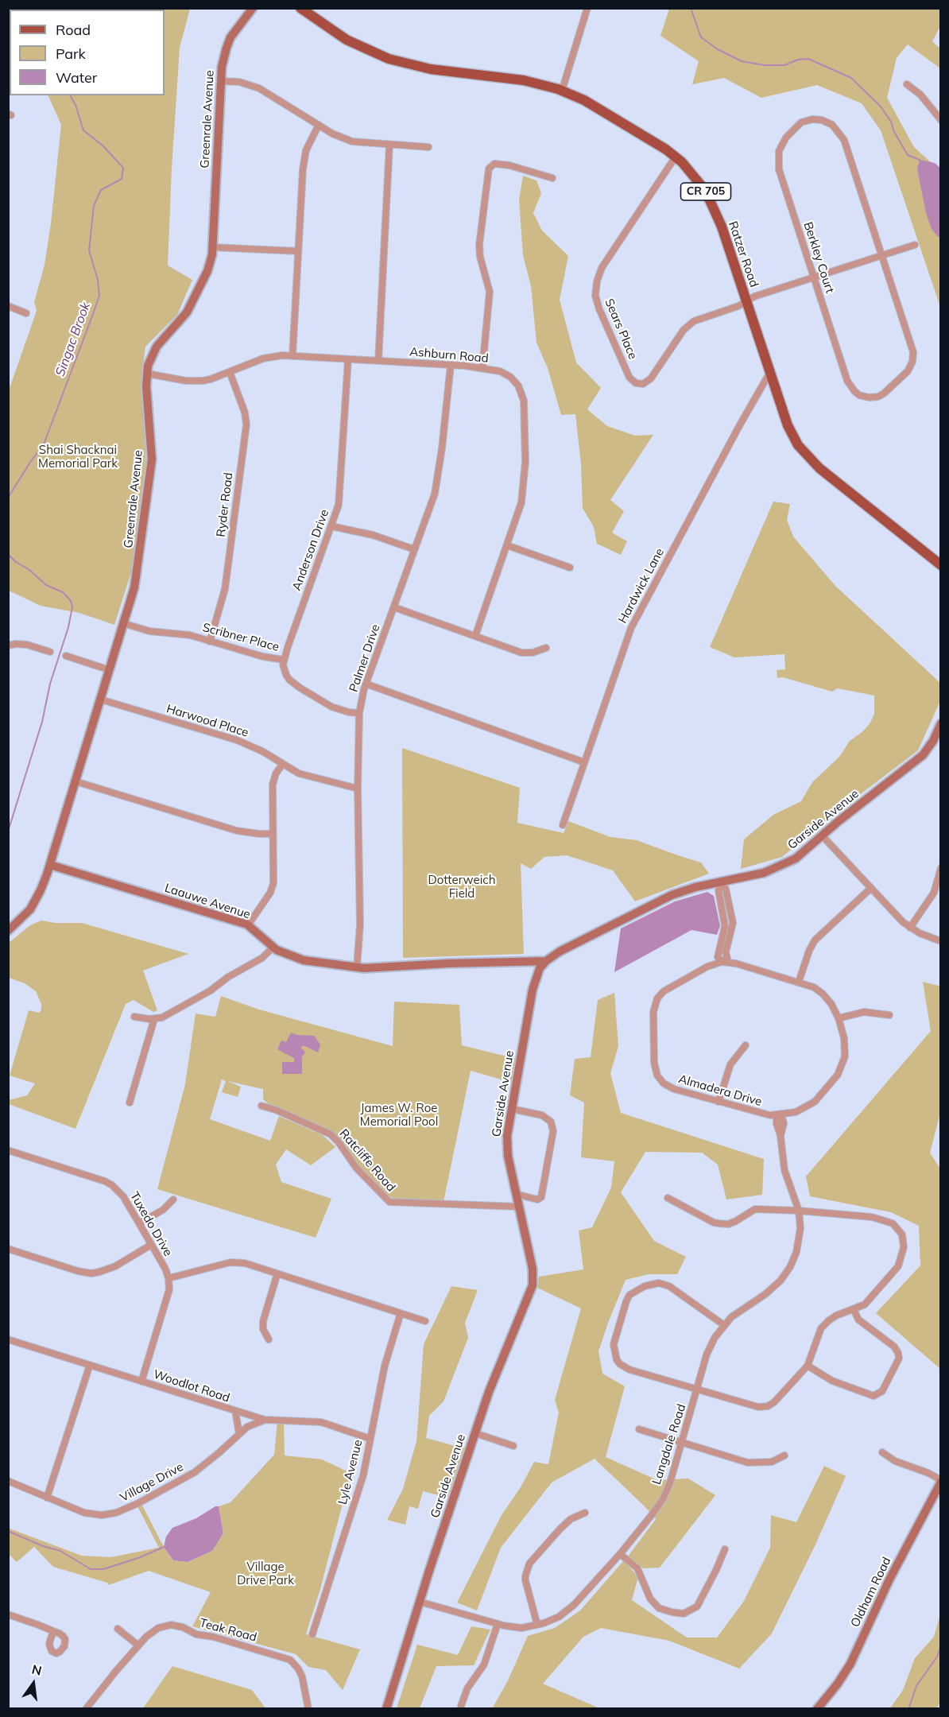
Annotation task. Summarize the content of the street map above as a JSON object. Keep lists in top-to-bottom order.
{
  "streets": {
    "main road": ["CR 705", "Ratzer Road"],
    "street": [
      "Greenrale Avenue",
      "Berkley Court",
      "Sears Place",
      "Ashburn Road",
      "Ryder Road",
      "Anderson Drive",
      "Hardwick Lane",
      "Scribner Place",
      "Palmer Drive",
      "Harwood Place",
      "Garside Avenue",
      "Laauwe Avenue",
      "Almadera Drive",
      "Ratcliffe Road",
      "Tuxedo Drive",
      "Woodlot Road",
      "Langdale Road",
      "Lyle Avenue",
      "Village Drive",
      "Oldham Road",
      "Teak Road"
    ]
  },
  "crossings": [
    ["Greenrale Avenue", "Ashburn Road"],
    ["Greenrale Avenue", "Scribner Place"],
    ["Greenrale Avenue", "Harwood Place"],
    ["Greenrale Avenue", "Laauwe Avenue"],
    ["Ratzer Road", "Sears Place"],
    ["Ratzer Road", "Hardwick Lane"],
    ["Berkley Court", "Sears Place"],
    ["Ashburn Road", "Ryder Road"],
    ["Ashburn Road", "Anderson Drive"],
    ["Ashburn Road", "Palmer Drive"],
    ["Ryder Road", "Scribner Place"],
    ["Anderson Drive", "Scribner Place"],
    ["Scribner Place", "Palmer Drive"],
    ["Palmer Drive", "Harwood Place"],
    ["Palmer Drive", "Laauwe Avenue"],
    ["Garside Avenue", "Laauwe Avenue"],
    ["Garside Avenue", "Ratcliffe Road"],
    ["Garside Avenue", "Langdale Road"],
    ["Almadera Drive", "Langdale Road"],
    ["Woodlot Road", "Lyle Avenue"],
    ["Woodlot Road", "Village Drive"]
  ],
  "water": ["Singac Brook"],
  "parks": [
    "Shai Shacknai Memorial Park",
    "Dotterweich Field",
    "James W. Roe Memorial Pool",
    "Village Drive Park"
  ],
  "legend": ["Road", "Park", "Water"],
  "north": "top"
}
